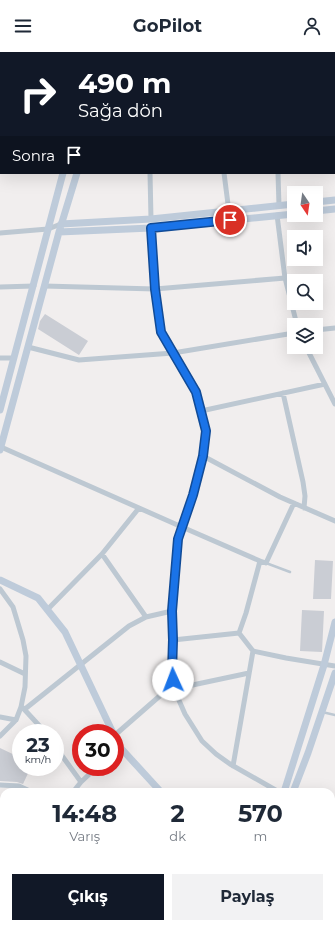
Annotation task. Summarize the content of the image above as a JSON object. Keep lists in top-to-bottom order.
{
  "north": "bottom",
  "page": {
    "header": "GoPilot",
    "turn": ["490 m", "Sağa dön"],
    "then": "Sonra",
    "speed": "23 km/h",
    "limit": "30",
    "eta": [
      "14:48",
      "Varış",
      "2",
      "dk",
      "570",
      "m"
    ],
    "buttons": ["Çıkış", "Paylaş"]
  }
}
